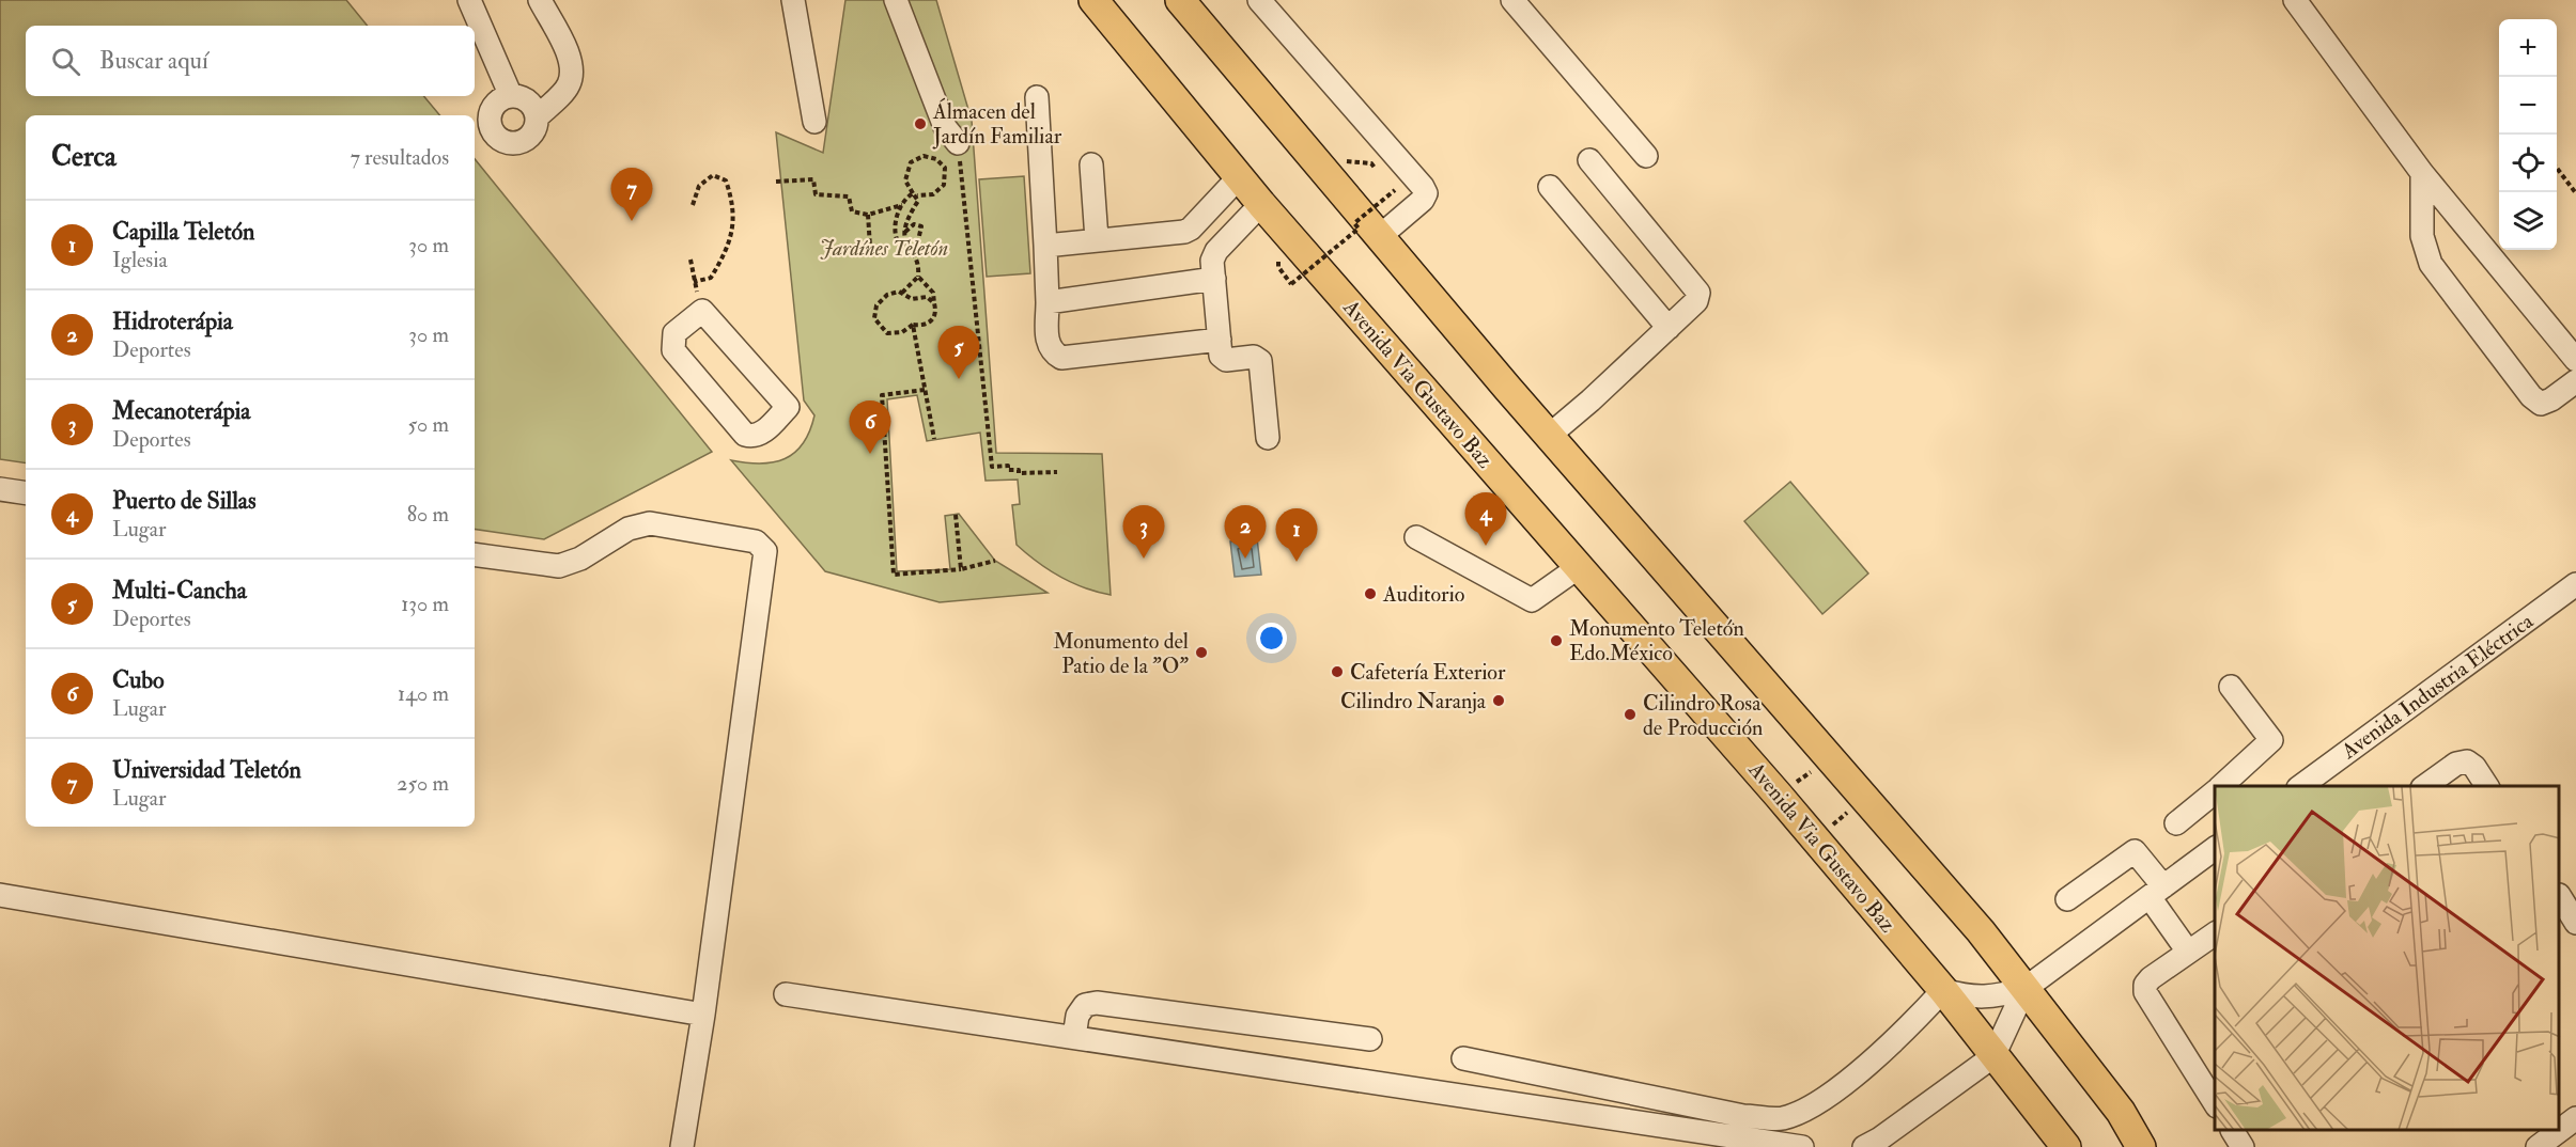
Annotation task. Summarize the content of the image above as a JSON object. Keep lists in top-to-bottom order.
{
  "streets": {
    "main road": ["Avenida Via Gustavo Baz"],
    "street": ["Avenida Industria Eléctrica"]
  },
  "parks": ["Jardínes Teletón"],
  "places": [
    "Álmacen del Jardín Familiar",
    "Auditorio",
    "Monumento Teletón Edo.México",
    "Monumento del Patio de la \"O\"",
    "Cafetería Exterior",
    "Cilindro Naranja",
    "Cilindro Rosa de Producción"
  ],
  "page": {
    "map_buttons": ["+", "−"],
    "search": "Buscar aquí",
    "heading": ["Cerca", "7 resultados"],
    "pins": [
      "7",
      "5",
      "6",
      "4",
      "2",
      "3",
      "1"
    ],
    "list": [
      {
        "mark": "1",
        "name": "Capilla Teletón",
        "note": "Iglesia",
        "value": "30 m"
      },
      {
        "mark": "2",
        "name": "Hidroterápia",
        "note": "Deportes",
        "value": "30 m"
      },
      {
        "mark": "3",
        "name": "Mecanoterápia",
        "note": "Deportes",
        "value": "50 m"
      },
      {
        "mark": "4",
        "name": "Puerto de Sillas",
        "note": "Lugar",
        "value": "80 m"
      },
      {
        "mark": "5",
        "name": "Multi-Cancha",
        "note": "Deportes",
        "value": "130 m"
      },
      {
        "mark": "6",
        "name": "Cubo",
        "note": "Lugar",
        "value": "140 m"
      },
      {
        "mark": "7",
        "name": "Universidad Teletón",
        "note": "Lugar",
        "value": "250 m"
      }
    ]
  }
}
